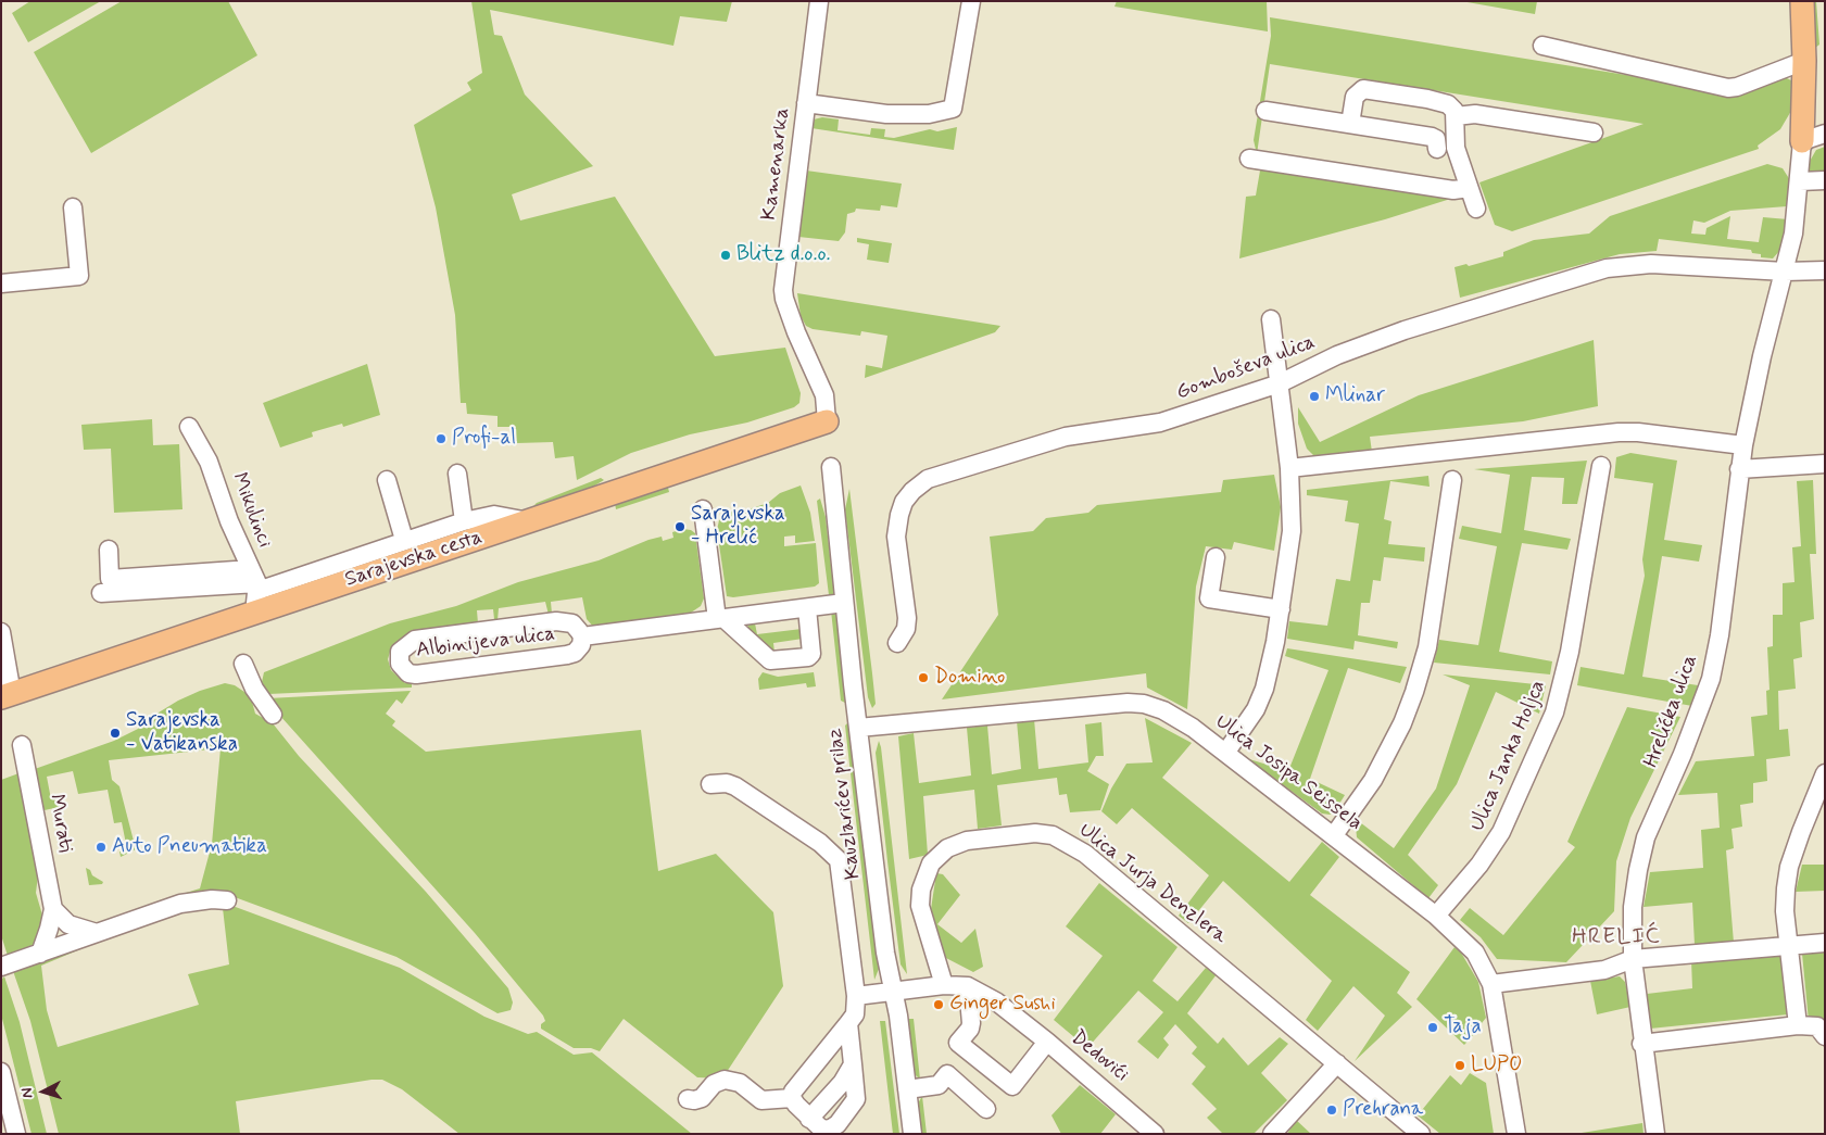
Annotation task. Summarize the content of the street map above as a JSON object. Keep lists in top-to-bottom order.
{
  "streets": {
    "main road": ["Sarajevska cesta"],
    "street": [
      "Kamenarka",
      "Gomboševa ulica",
      "Mikulinci",
      "Albinijeva ulica",
      "Hrelićka ulica",
      "Ulica Janka Holjca",
      "Ulica Josipa Seissela",
      "Kauzlarićev prilaz",
      "Murati",
      "Ulica Jurja Denzlera",
      "Dedovići"
    ]
  },
  "crossings": [
    ["Kamenarka", "Sarajevska cesta"],
    ["Gomboševa ulica", "Hrelićka ulica"],
    ["Mikulinci", "Sarajevska cesta"],
    ["Albinijeva ulica", "Kauzlarićev prilaz"],
    ["Ulica Janka Holjca", "Ulica Josipa Seissela"],
    ["Ulica Josipa Seissela", "Kauzlarićev prilaz"],
    ["Kauzlarićev prilaz", "Dedovići"],
    ["Ulica Jurja Denzlera", "Dedovići"]
  ],
  "districts": ["HRELIĆ"],
  "places": [
    "Blitz d.o.o.",
    "Mlinar",
    "Profi-al",
    "Sarajevska - Hrelić",
    "Domino",
    "Sarajevska - Vatikanska",
    "Auto Pneumatika",
    "Ginger Sushi",
    "Taja",
    "LUPO",
    "Prehrana"
  ],
  "north": "left"
}
